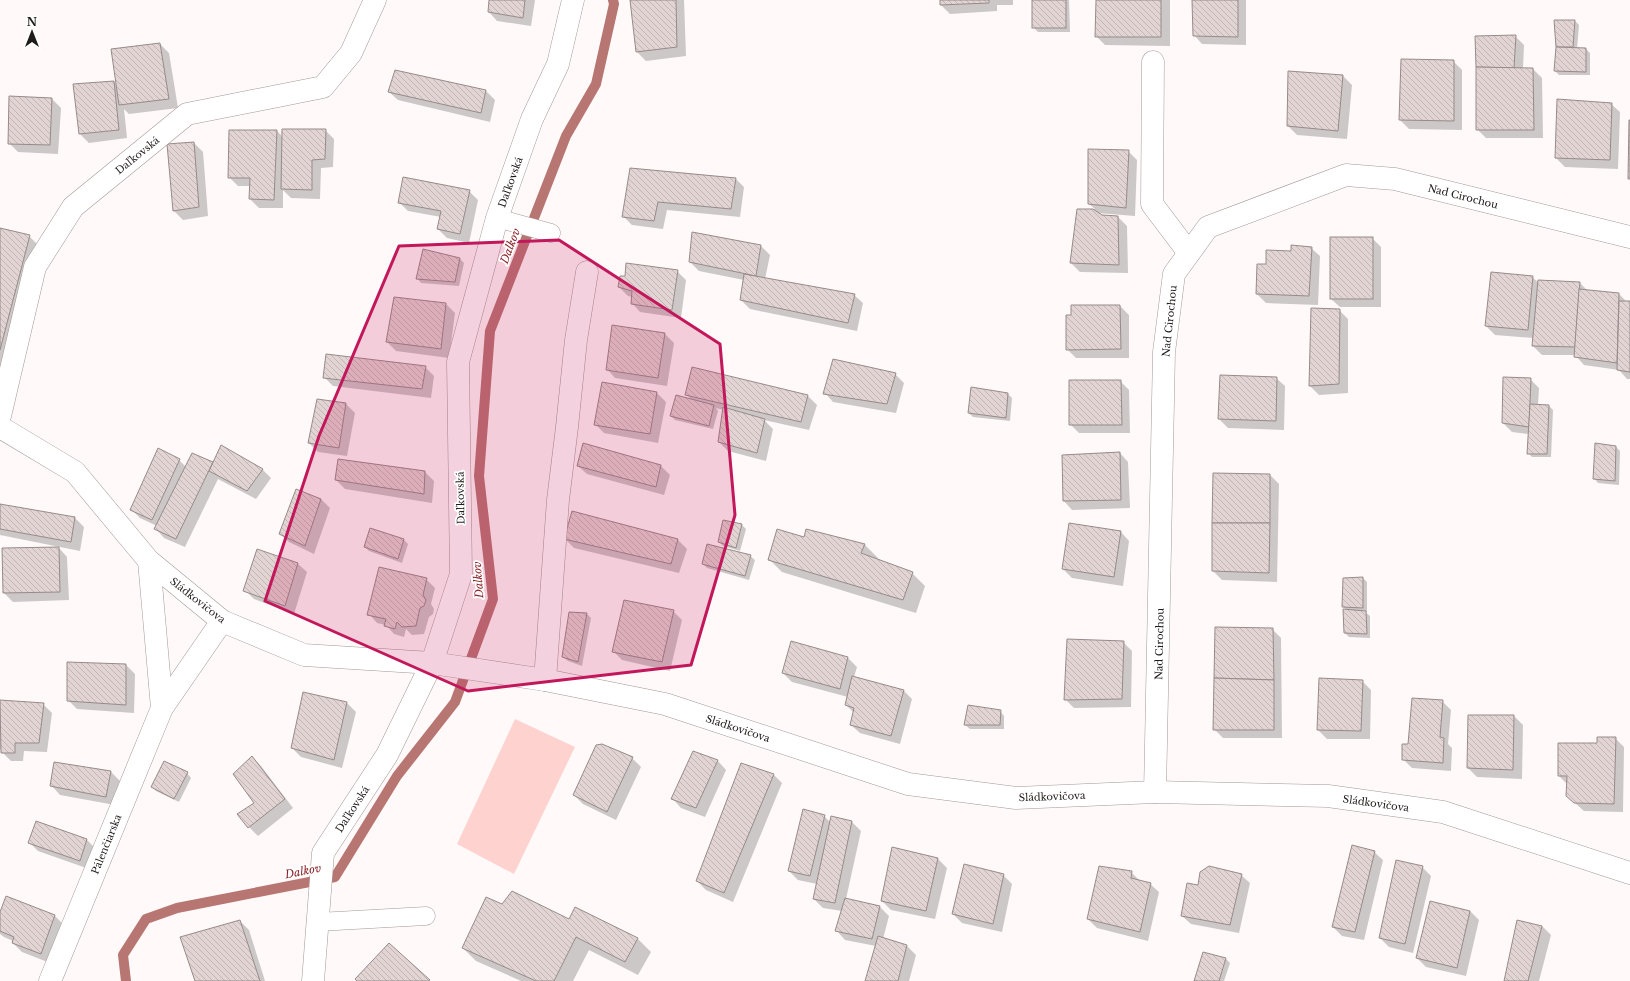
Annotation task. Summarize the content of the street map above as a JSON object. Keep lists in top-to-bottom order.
{
  "streets": {
    "street": [
      "Daľkovská",
      "Nad Cirochou",
      "Sládkovičova",
      "Pálenčiarska"
    ]
  },
  "crossings": [
    ["Daľkovská", "Sládkovičova"],
    ["Nad Cirochou", "Sládkovičova"],
    ["Sládkovičova", "Pálenčiarska"]
  ],
  "water": ["Dalkov"],
  "north": "top"
}
